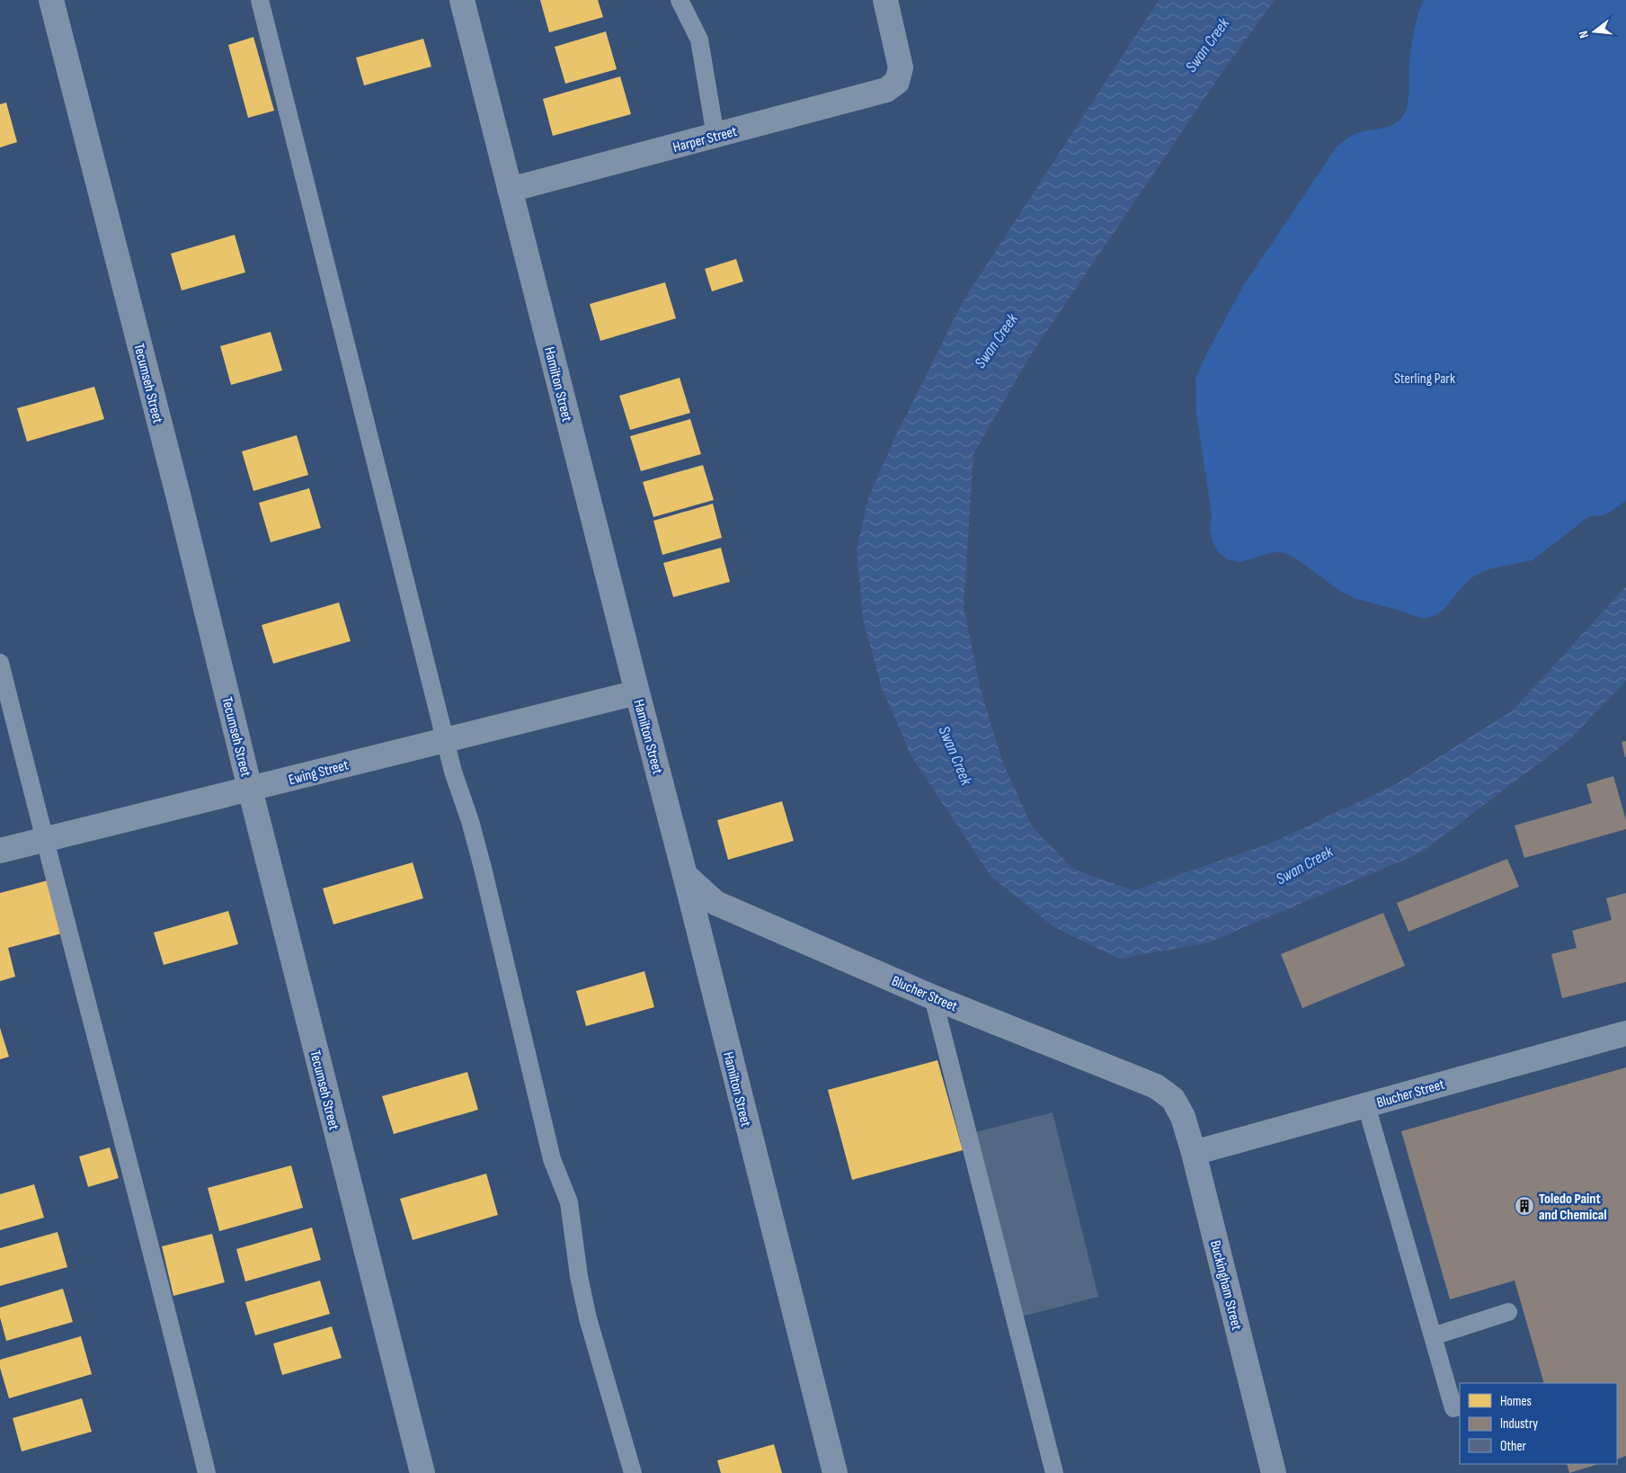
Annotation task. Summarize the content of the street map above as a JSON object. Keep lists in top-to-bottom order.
{
  "streets": {
    "street": [
      "Harper Street",
      "Tecumseh Street",
      "Hamilton Street",
      "Ewing Street",
      "Blucher Street",
      "Buckingham Street"
    ]
  },
  "crossings": [
    ["Harper Street", "Hamilton Street"],
    ["Tecumseh Street", "Ewing Street"],
    ["Hamilton Street", "Ewing Street"],
    ["Hamilton Street", "Blucher Street"],
    ["Blucher Street", "Buckingham Street"]
  ],
  "water": ["Swan Creek"],
  "parks": ["Sterling Park"],
  "places": {
    "building": ["Toledo Paint and Chemical"]
  },
  "legend": ["Homes", "Industry", "Other"],
  "north": "left"
}
